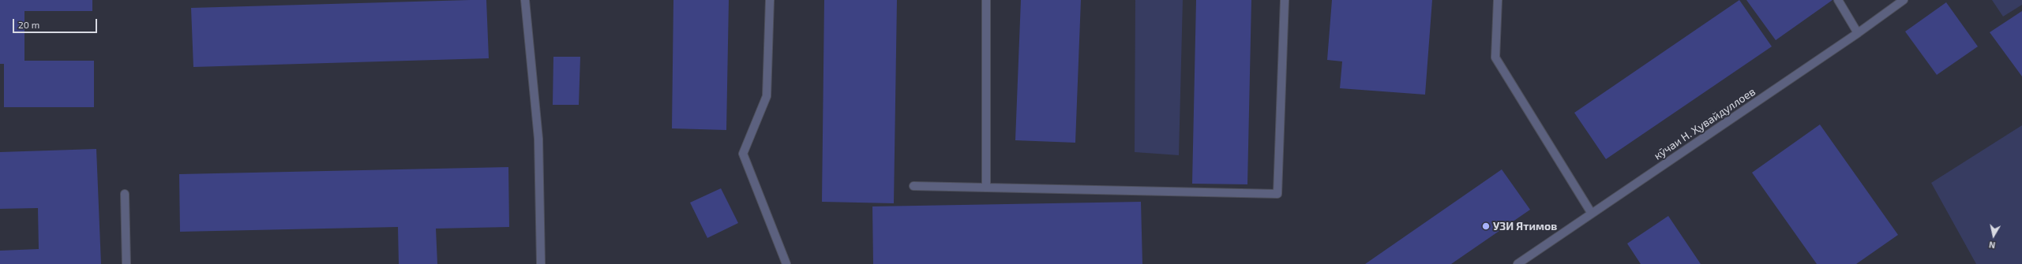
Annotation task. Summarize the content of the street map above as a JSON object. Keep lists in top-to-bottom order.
{
  "streets": {
    "street": ["кӯчаи Н. Ҳувайдуллоев"]
  },
  "places": ["УЗИ Ятимов"],
  "scale_bar": "20 m",
  "north": "bottom"
}
